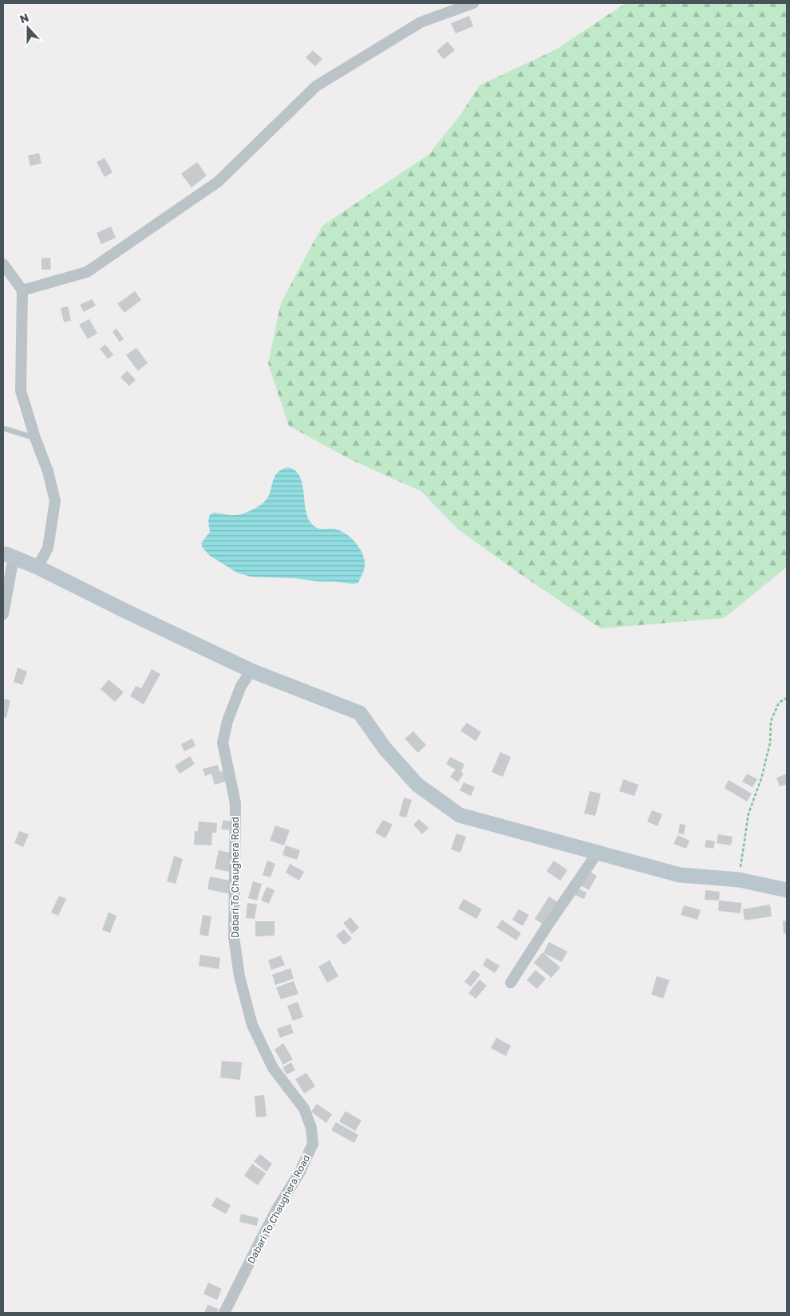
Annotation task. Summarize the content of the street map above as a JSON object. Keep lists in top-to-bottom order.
{
  "streets": {
    "street": ["Dabari To Chaughera Road"]
  },
  "north": "top"
}
